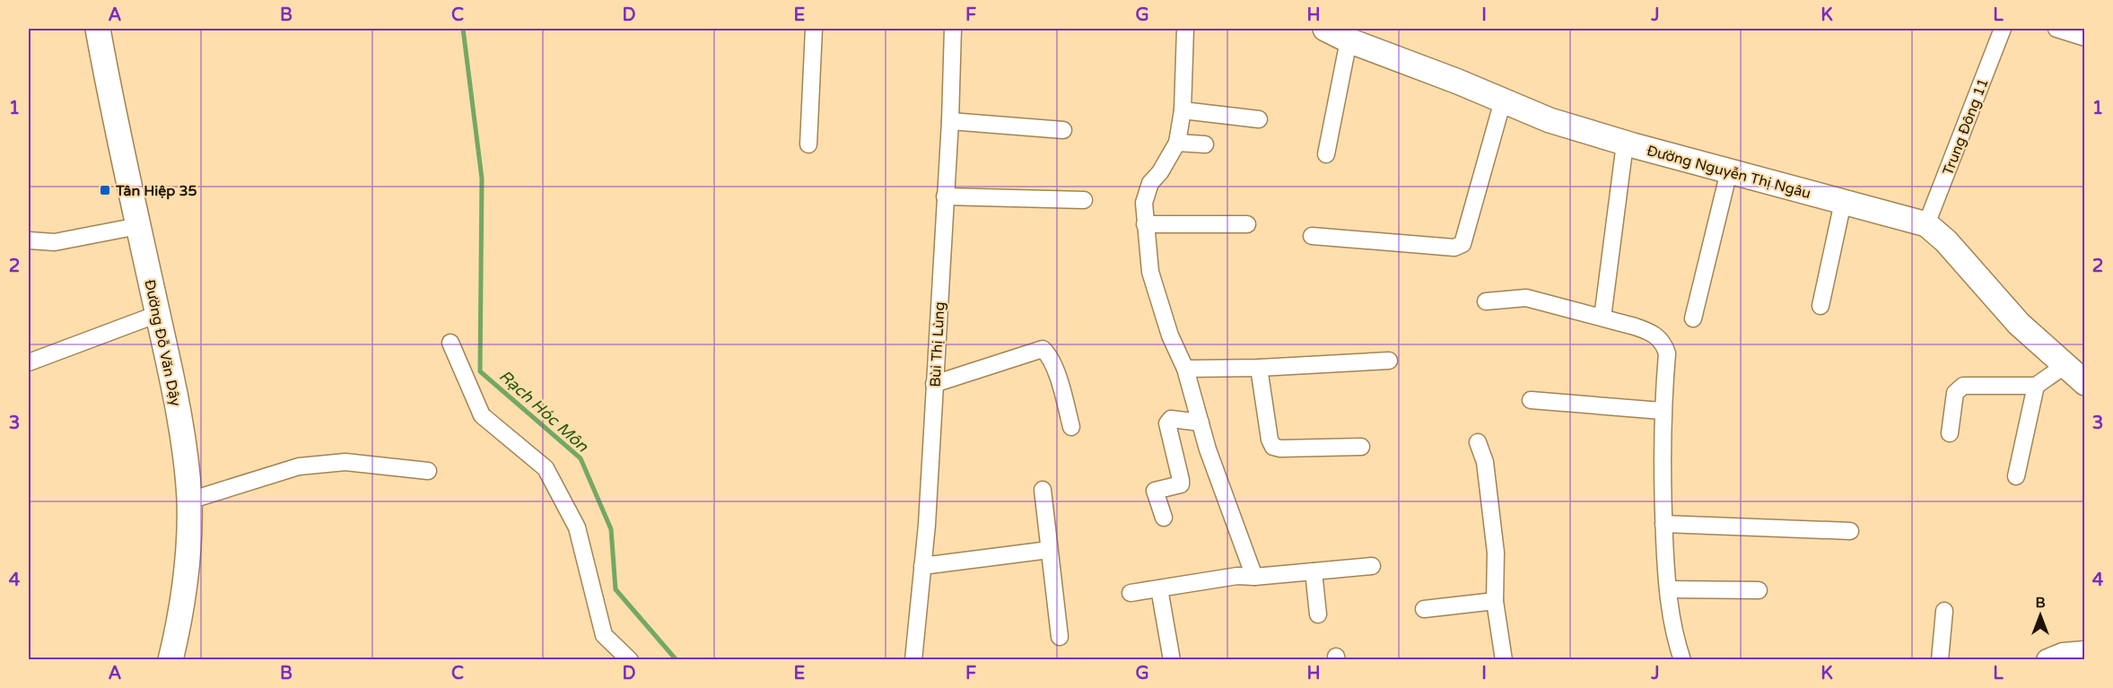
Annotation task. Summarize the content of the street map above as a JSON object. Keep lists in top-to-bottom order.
{
  "streets": {
    "main road": ["Đường Nguyễn Thị Ngâu", "Đường Đỗ Văn Dậy"],
    "street": ["Trung Đông 11", "Bùi Thị Lùng"]
  },
  "crossings": [
    ["Trung Đông 11", "Đường Nguyễn Thị Ngâu"]
  ],
  "water": ["Rạch Hóc Môn"],
  "places": {
    "transit": ["Tân Hiệp 35"]
  },
  "north": "top",
  "grid": {
    "columns": [
      "A",
      "B",
      "C",
      "D",
      "E",
      "F",
      "G",
      "H",
      "I",
      "J",
      "K",
      "L"
    ],
    "rows": [
      "1",
      "2",
      "3",
      "4"
    ]
  }
}
